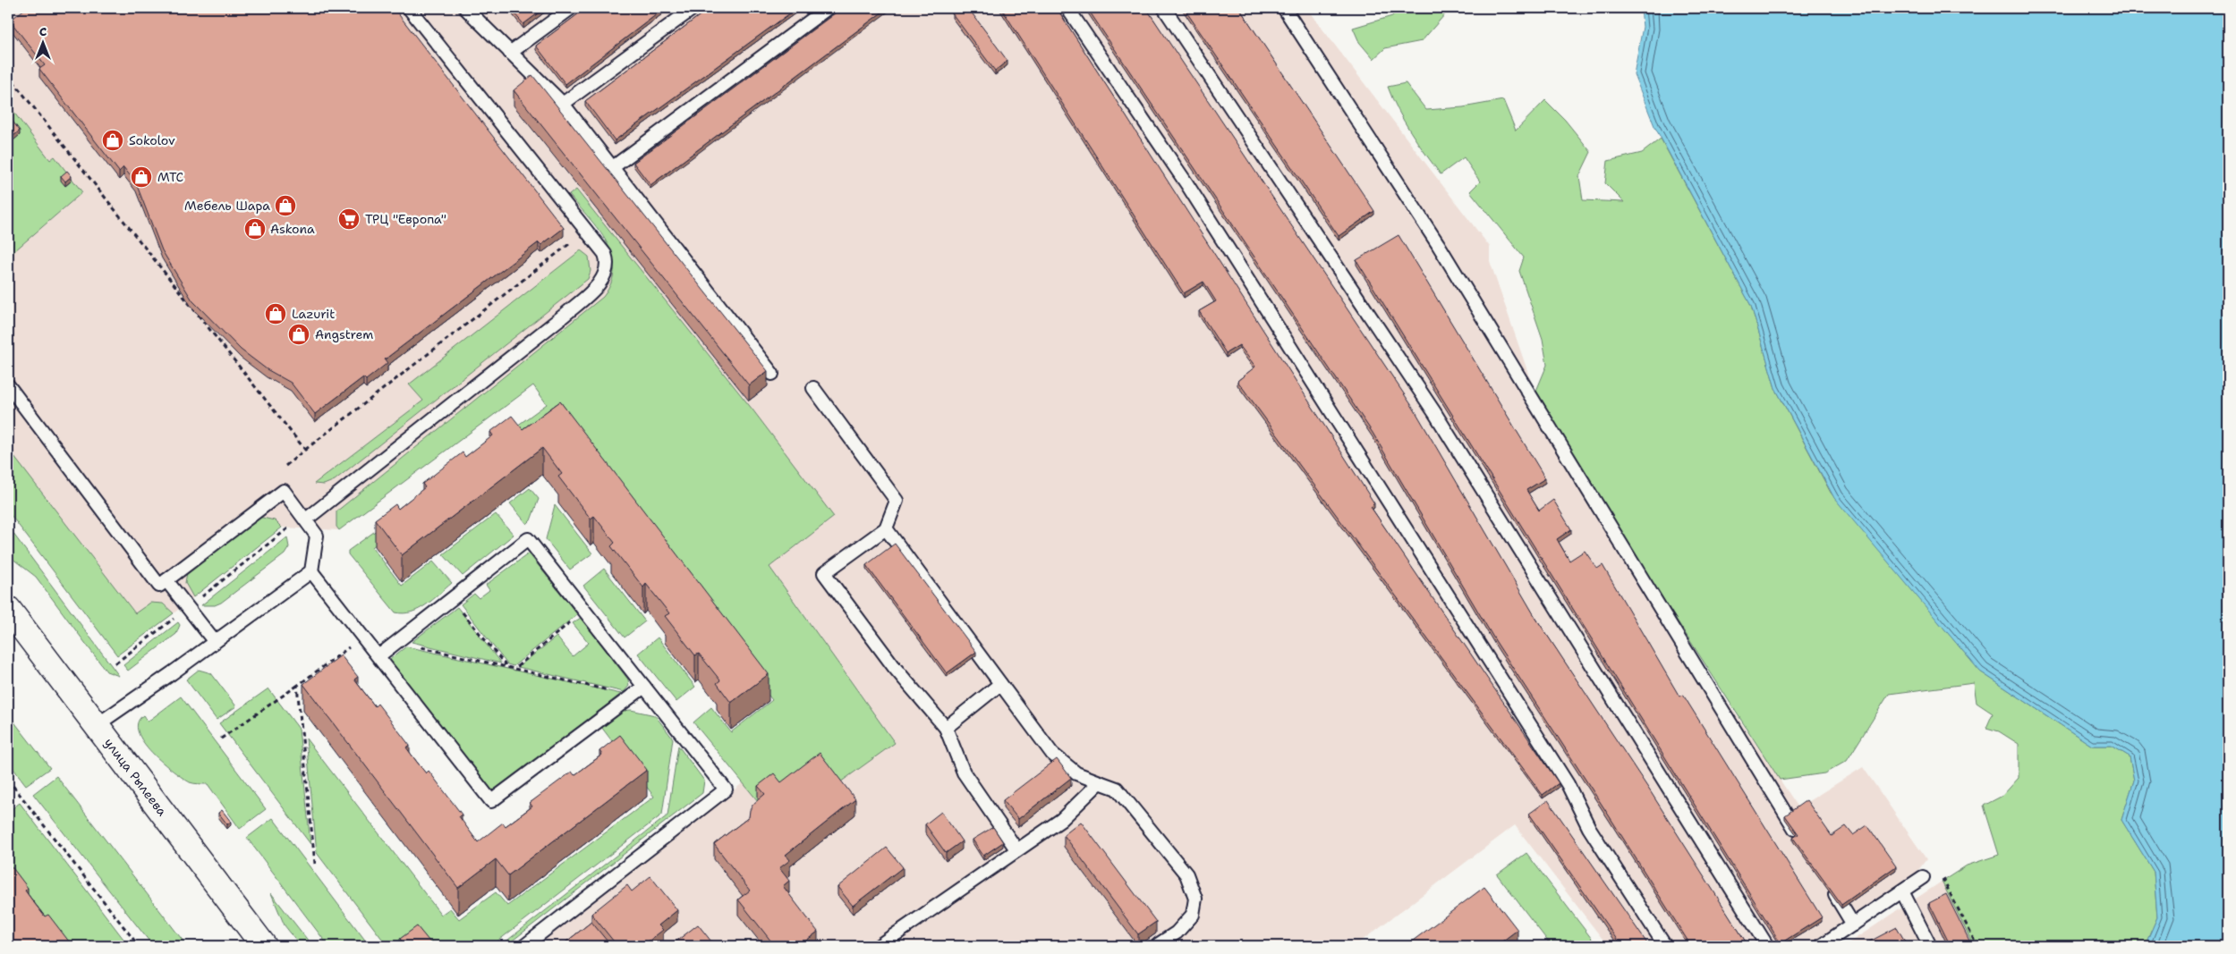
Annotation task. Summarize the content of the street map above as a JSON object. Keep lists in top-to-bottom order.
{
  "streets": {
    "main road": ["улица Рылеева"]
  },
  "places": {
    "shop": [
      "Sokolov",
      "МТС",
      "Мебель Шара",
      "Askona",
      "Lazurit",
      "Angstrem"
    ],
    "supermarket": ["ТРЦ \"Европа\""]
  },
  "north": "top"
}
